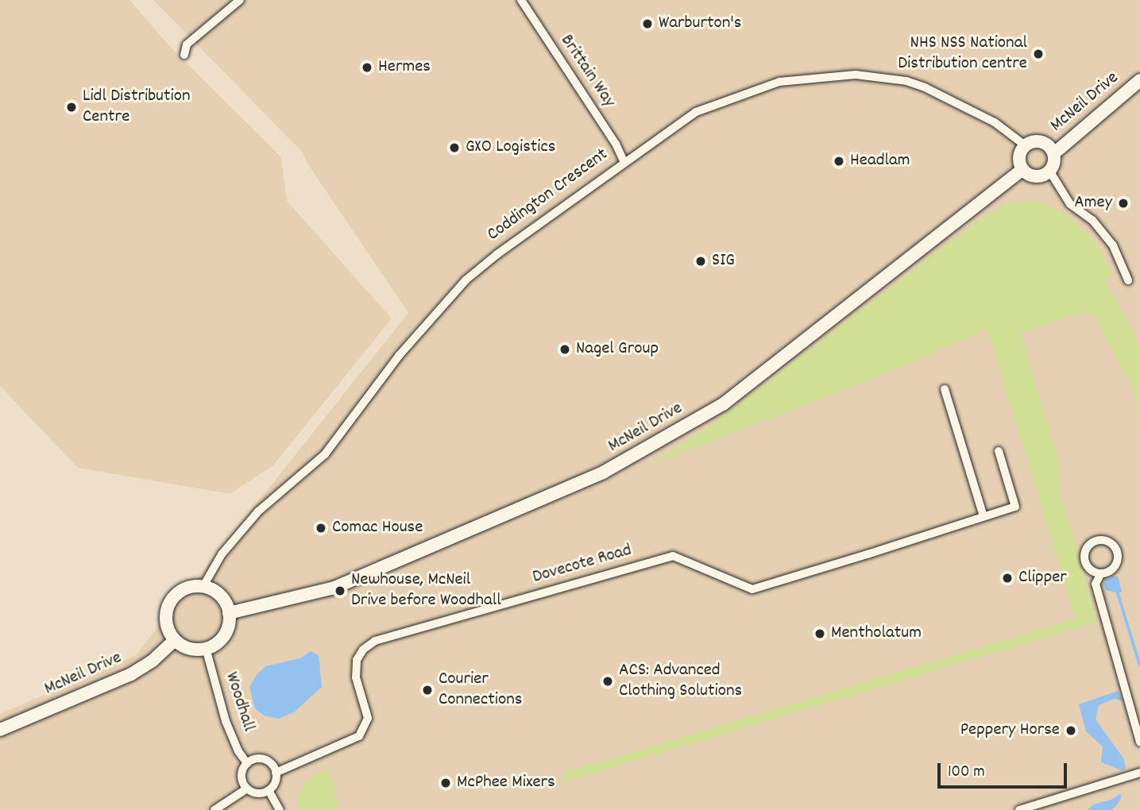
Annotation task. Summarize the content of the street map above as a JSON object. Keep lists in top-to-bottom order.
{
  "streets": {
    "street": [
      "Brittain Way",
      "McNeil Drive",
      "Coddington Crescent",
      "Dovecote Road",
      "Woodhall"
    ]
  },
  "crossings": [
    ["Brittain Way", "Coddington Crescent"],
    ["McNeil Drive", "Coddington Crescent"],
    ["McNeil Drive", "Woodhall"],
    ["Coddington Crescent", "Woodhall"],
    ["Dovecote Road", "Woodhall"]
  ],
  "places": [
    "Warburton's",
    "NHS NSS National Distribution centre",
    "Hermes",
    "Lidl Distribution Centre",
    "GXO Logistics",
    "Headlam",
    "Amey",
    "SIG",
    "Nagel Group",
    "Comac House",
    "Clipper",
    "Newhouse, McNeil Drive before Woodhall",
    "Mentholatum",
    "ACS: Advanced Clothing Solutions",
    "Courier Connections",
    "Peppery Horse",
    "McPhee Mixers"
  ],
  "scale_bar": "100 m"
}
